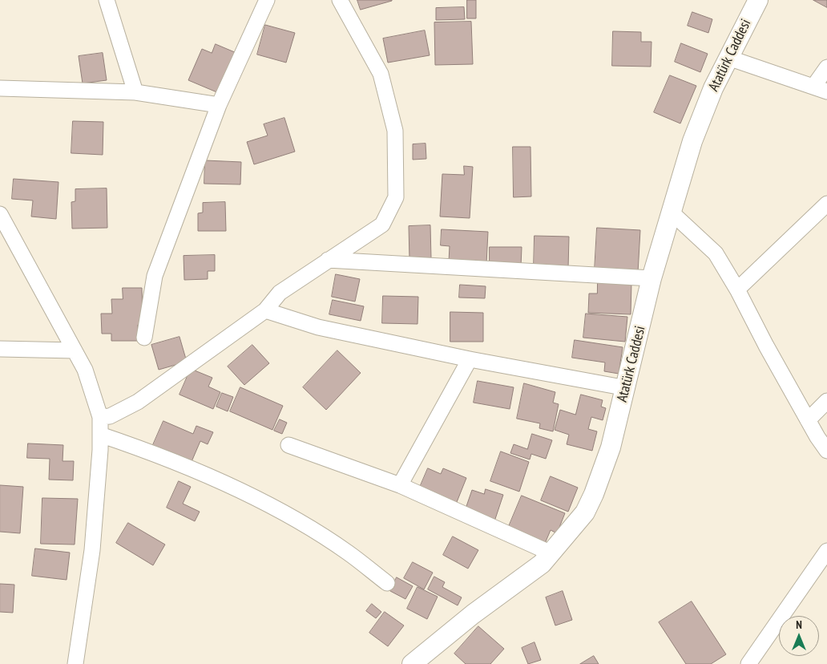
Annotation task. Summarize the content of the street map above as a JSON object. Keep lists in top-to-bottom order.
{
  "streets": {
    "street": ["Atatürk Caddesi"]
  },
  "north": "top"
}
